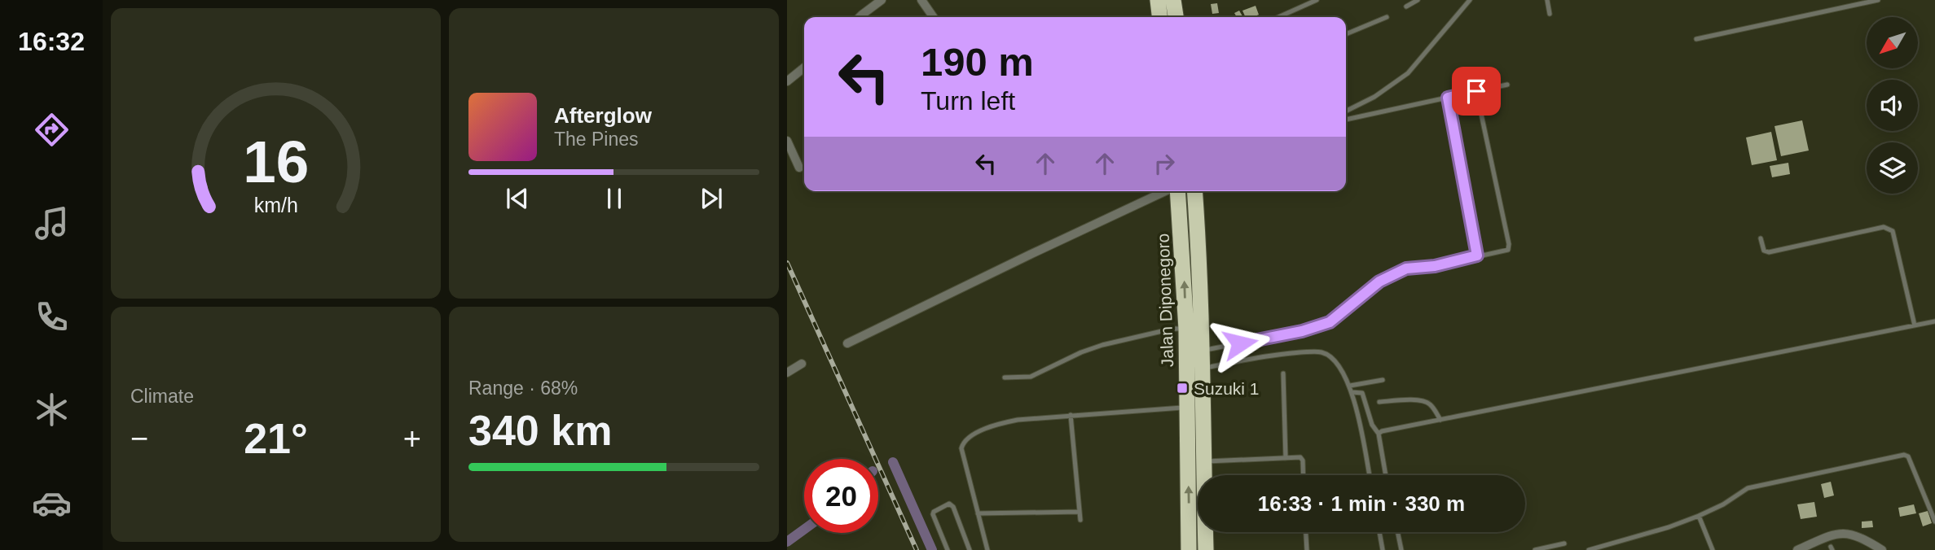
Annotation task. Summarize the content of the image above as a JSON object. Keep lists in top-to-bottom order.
{
  "streets": {
    "highway": ["Jalan Diponegoro"]
  },
  "places": {
    "transit": ["Suzuki 1"]
  },
  "north": "bottom left",
  "page": {
    "tabs": "16:32",
    "turn": ["190 m", "Turn left"],
    "song": ["Afterglow", "The Pines"],
    "tile": [
      "Climate",
      ["Range · 68%", "340 km"]
    ],
    "heat": ["−", "21°", "+"],
    "limit": "20",
    "trip": "16:33 · 1 min · 330 m",
    "gauge": ["16", "km/h"]
  }
}
